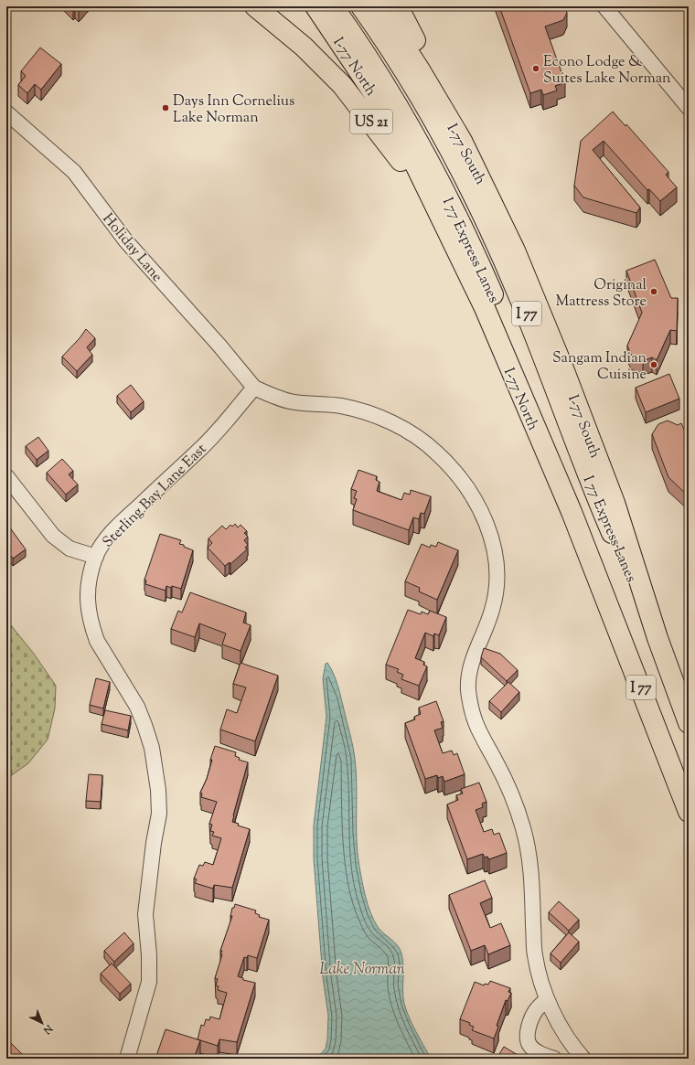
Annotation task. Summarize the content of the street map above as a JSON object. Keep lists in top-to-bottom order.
{
  "streets": {
    "highway": [
      "I-77 North",
      "US 21",
      "I-77 South",
      "I 77 Express Lanes",
      "I 77"
    ],
    "street": ["Holiday Lane", "Sterling Bay Lane East"]
  },
  "crossings": [
    ["I-77 North", "US 21"],
    ["I-77 North", "I 77 Express Lanes"],
    ["I-77 South", "I 77 Express Lanes"],
    ["Holiday Lane", "Sterling Bay Lane East"]
  ],
  "water": ["Lake Norman"],
  "places": [
    "Econo Lodge & Suites Lake Norman",
    "Days Inn Cornelius Lake Norman",
    "Original Mattress Store",
    "Sangam Indian Cuisine"
  ],
  "north": "bottom right"
}
